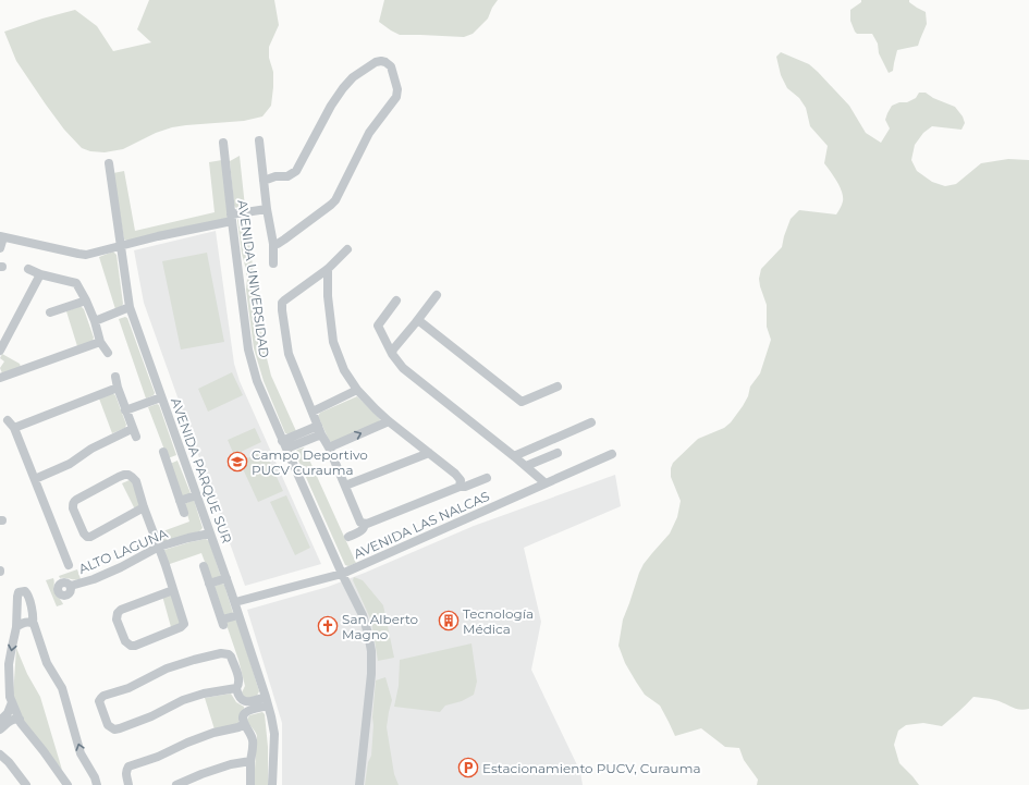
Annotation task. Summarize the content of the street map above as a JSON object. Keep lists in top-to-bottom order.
{
  "streets": {
    "street": [
      "AVENIDA UNIVERSIDAD",
      "AVENIDA PARQUE SUR",
      "AVENIDA LAS NALCAS",
      "ALTO LAGUNA"
    ]
  },
  "crossings": [
    ["AVENIDA UNIVERSIDAD", "AVENIDA LAS NALCAS"],
    ["AVENIDA PARQUE SUR", "AVENIDA LAS NALCAS"],
    ["AVENIDA PARQUE SUR", "ALTO LAGUNA"]
  ],
  "places": {
    "school or university": ["Campo Deportivo PUCV Curauma"],
    "building": ["Tecnología Médica"],
    "church": ["San Alberto Magno"],
    "parking": ["Estacionamiento PUCV, Curauma"]
  }
}
